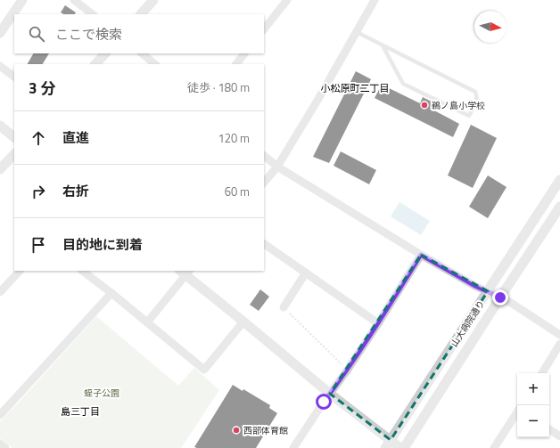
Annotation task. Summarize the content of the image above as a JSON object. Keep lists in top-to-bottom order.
{
  "streets": {
    "street": ["山大病院通り"]
  },
  "districts": ["小松原町二丁目", "島三丁目"],
  "parks": ["蛭子公園"],
  "places": ["鵜ノ島小学校", "西部体育館"],
  "north": "right",
  "page": {
    "search": "ここで検索",
    "heading": ["3 分", "徒歩 · 180 m"],
    "list": [
      ["直進", "120 m"],
      ["右折", "60 m"],
      "目的地に到着"
    ],
    "map_buttons": ["+", "−"]
  }
}
